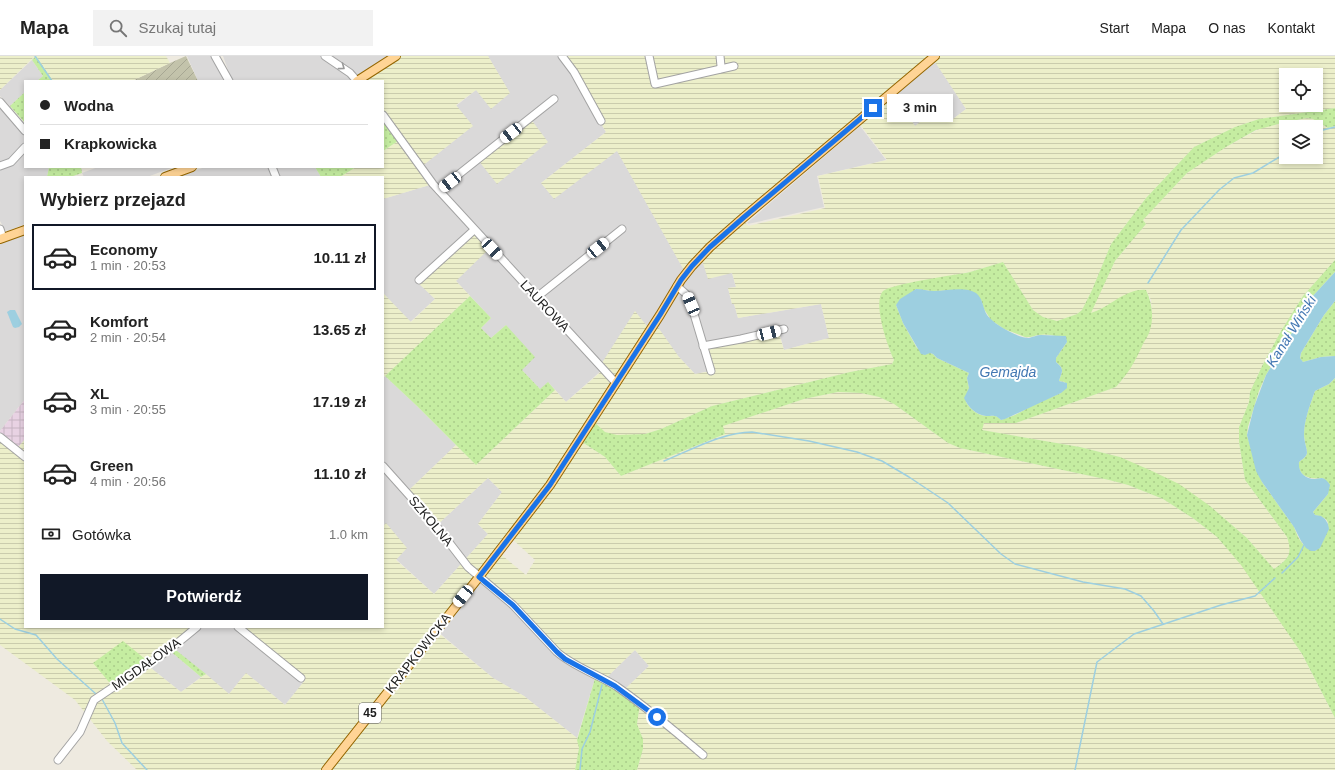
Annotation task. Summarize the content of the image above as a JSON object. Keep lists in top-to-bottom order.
{
  "streets": {
    "main road": ["KRAPKOWICKA", "45"],
    "street": ["LAUROWA", "SZKOLNA", "MIGDAŁOWA"]
  },
  "crossings": [
    ["LAUROWA", "KRAPKOWICKA"],
    ["SZKOLNA", "KRAPKOWICKA"]
  ],
  "water": ["Kanał Wiński", "Gemajda"],
  "page": {
    "header": "Mapa",
    "search": "Szukaj tutaj",
    "nav": [
      "Start",
      "Mapa",
      "O nas",
      "Kontakt"
    ],
    "banner": ["Wodna", "Krapkowicka"],
    "bubble": "3 min",
    "heading": "Wybierz przejazd",
    "list": [
      {
        "name": "Economy",
        "note": "1 min · 20:53",
        "value": "10.11 zł"
      },
      {
        "name": "Komfort",
        "note": "2 min · 20:54",
        "value": "13.65 zł"
      },
      {
        "name": "XL",
        "note": "3 min · 20:55",
        "value": "17.19 zł"
      },
      {
        "name": "Green",
        "note": "4 min · 20:56",
        "value": "11.10 zł"
      }
    ],
    "pay": ["Gotówka", "1.0 km"],
    "buttons": "Potwierdź"
  }
}
